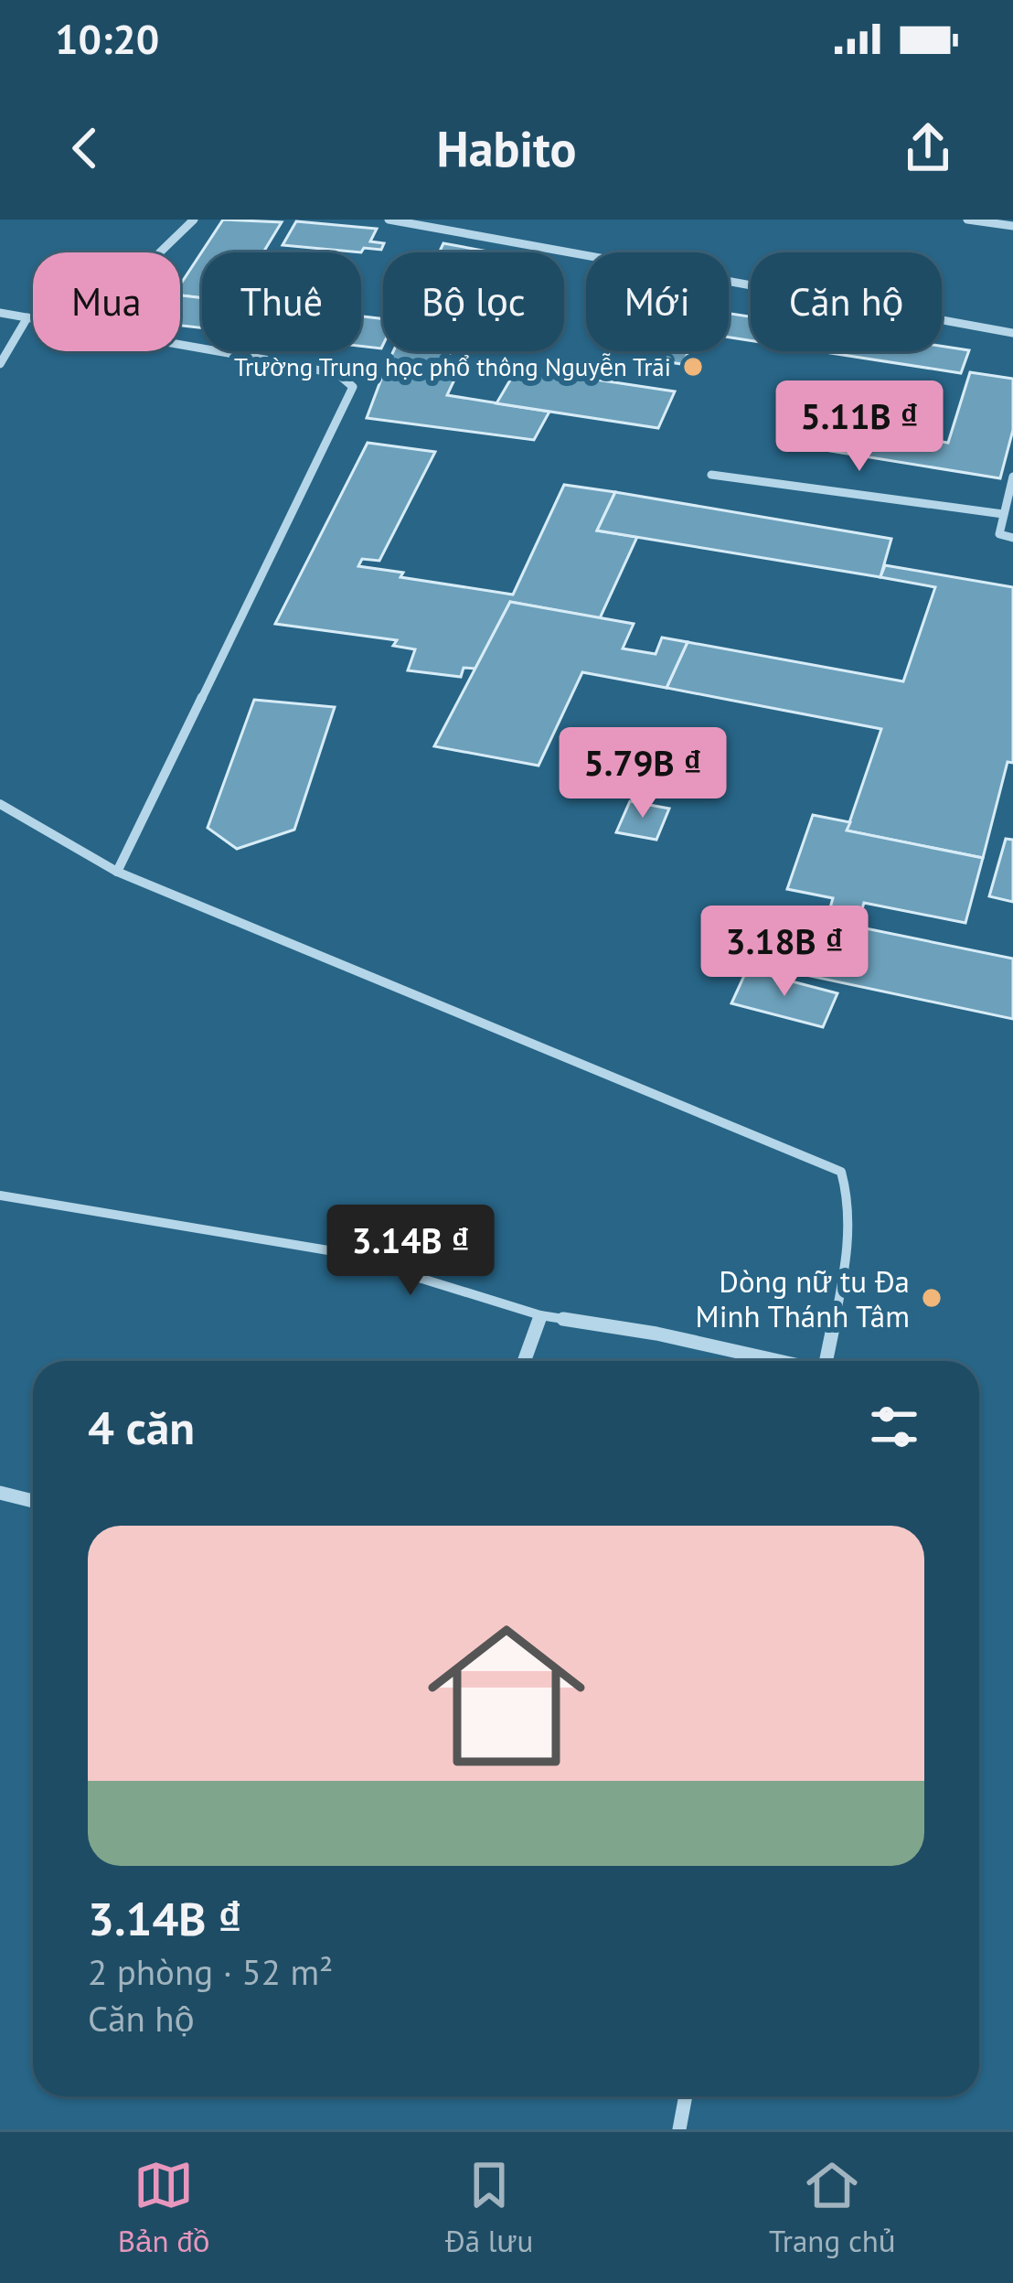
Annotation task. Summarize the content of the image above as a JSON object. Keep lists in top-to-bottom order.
{
  "places": ["Trường Trung học phổ thông Nguyễn Trãi", "Dòng nữ tu Đa Minh Thánh Tâm"],
  "page": {
    "status": "10:20",
    "header": "Habito",
    "chip": [
      "Mua",
      "Thuê",
      "Bộ lọc",
      "Mới",
      "Căn hộ"
    ],
    "price": [
      "5.11B ₫",
      "5.79B ₫",
      "3.18B ₫",
      "3.14B ₫"
    ],
    "heading": "4 căn",
    "list": [
      {
        "name": "3.14B ₫",
        "note": "2 phòng · 52 m² · Căn hộ"
      }
    ],
    "tabs": ["Bản đồ", "Đã lưu", "Trang chủ"]
  }
}
